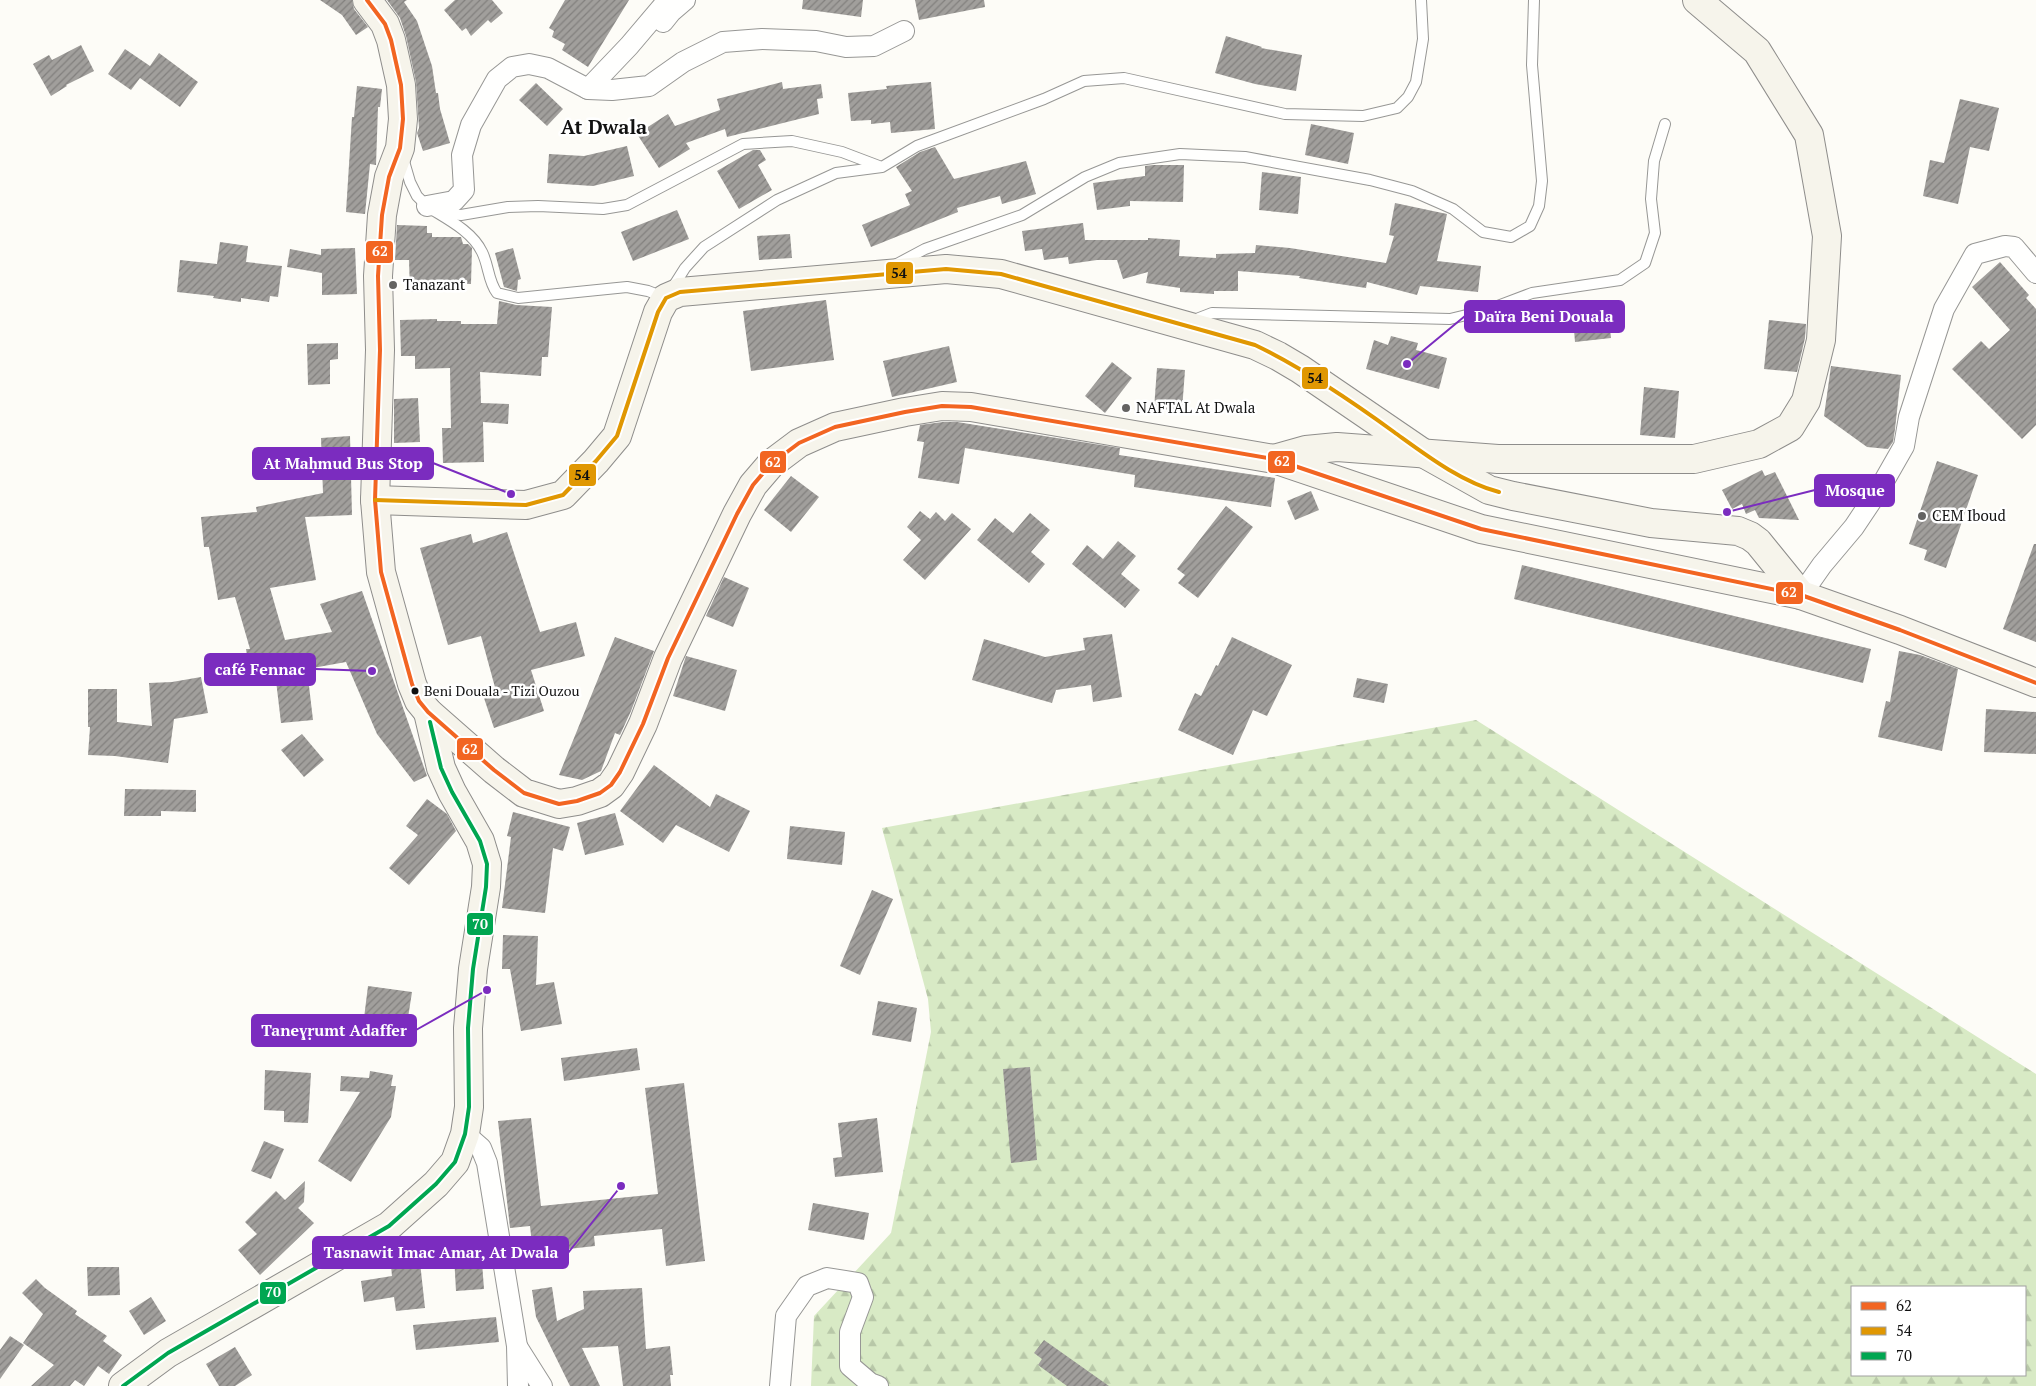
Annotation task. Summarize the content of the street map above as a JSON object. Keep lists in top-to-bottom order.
{
  "districts": ["At Dwala"],
  "places": [
    "Tanazant",
    "Daïra Beni Douala",
    "NAFTAL At Dwala",
    "At Maḥmud Bus Stop",
    "Mosque",
    "CEM Iboud",
    "café Fennac",
    "Beni Douala - Tizi Ouzou",
    "Taneɣṛumt Adaffer",
    "Tasnawit Imac Amar, At Dwala"
  ],
  "lines": ["transit line 62", "transit line 54", "transit line 70"],
  "legend": ["62", "54", "70"]
}
